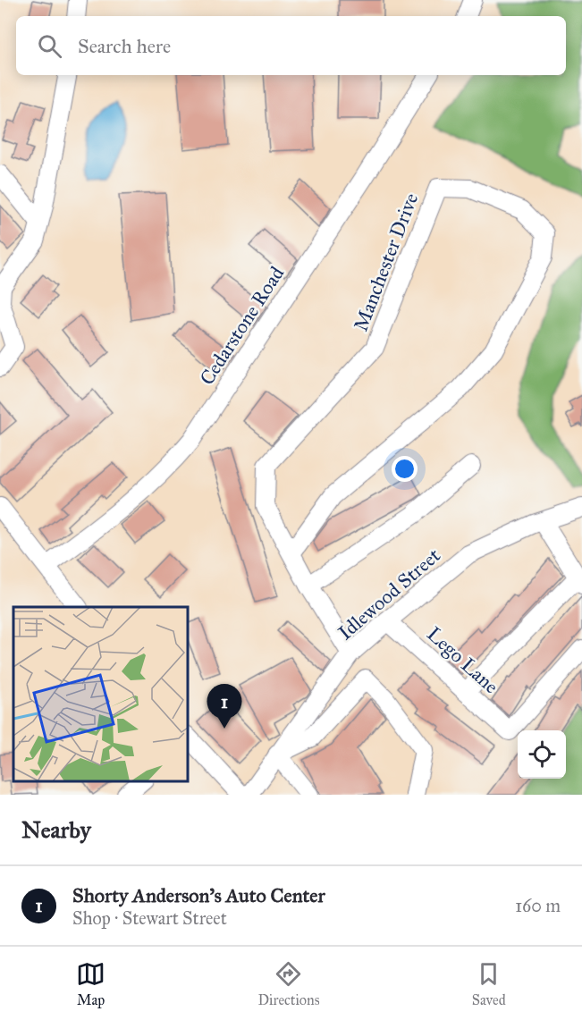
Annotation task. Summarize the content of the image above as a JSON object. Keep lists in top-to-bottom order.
{
  "streets": {
    "street": [
      "Manchester Drive",
      "Cedarstone Road",
      "Idlewood Street",
      "Lego Lane"
    ]
  },
  "crossings": [
    ["Manchester Drive", "Idlewood Street"],
    ["Idlewood Street", "Lego Lane"]
  ],
  "page": {
    "search": "Search here",
    "pins": "1",
    "heading": "Nearby",
    "list": [
      {
        "mark": "1",
        "name": "Shorty Anderson's Auto Center",
        "note": "Shop · Stewart Street",
        "value": "160 m"
      }
    ],
    "nav": ["Map", "Directions", "Saved"]
  }
}
